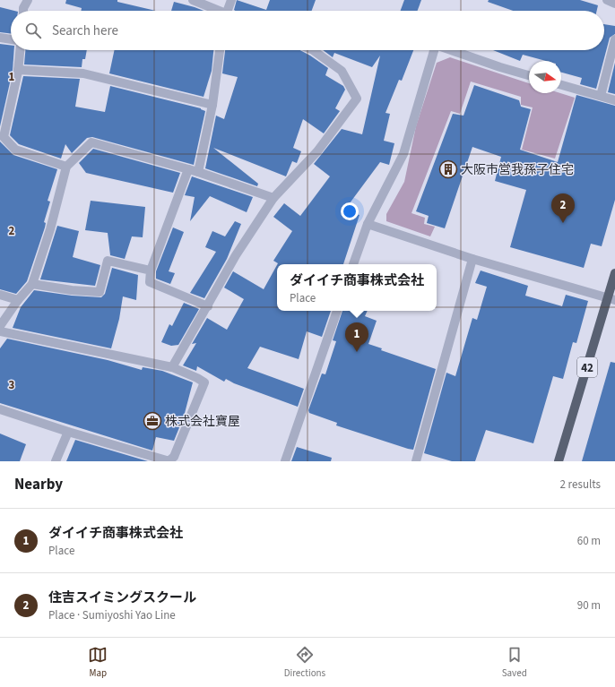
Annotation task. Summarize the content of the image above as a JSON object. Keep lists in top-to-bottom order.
{
  "streets": {
    "main road": ["42"]
  },
  "places": {
    "building": ["大阪市営我孫子住宅"],
    "office": ["株式会社寶屋"]
  },
  "north": "right",
  "page": {
    "search": "Search here",
    "pins": ["2", "1"],
    "popup": ["ダイイチ商事株式会社", "Place"],
    "heading": ["Nearby", "2 results"],
    "list": [
      {
        "mark": "1",
        "name": "ダイイチ商事株式会社",
        "note": "Place",
        "value": "60 m"
      },
      {
        "mark": "2",
        "name": "住吉スイミングスクール",
        "note": "Place · Sumiyoshi Yao Line",
        "value": "90 m"
      }
    ],
    "nav": ["Map", "Directions", "Saved"]
  },
  "grid": {
    "rows": ["1", "2", "3"]
  }
}
